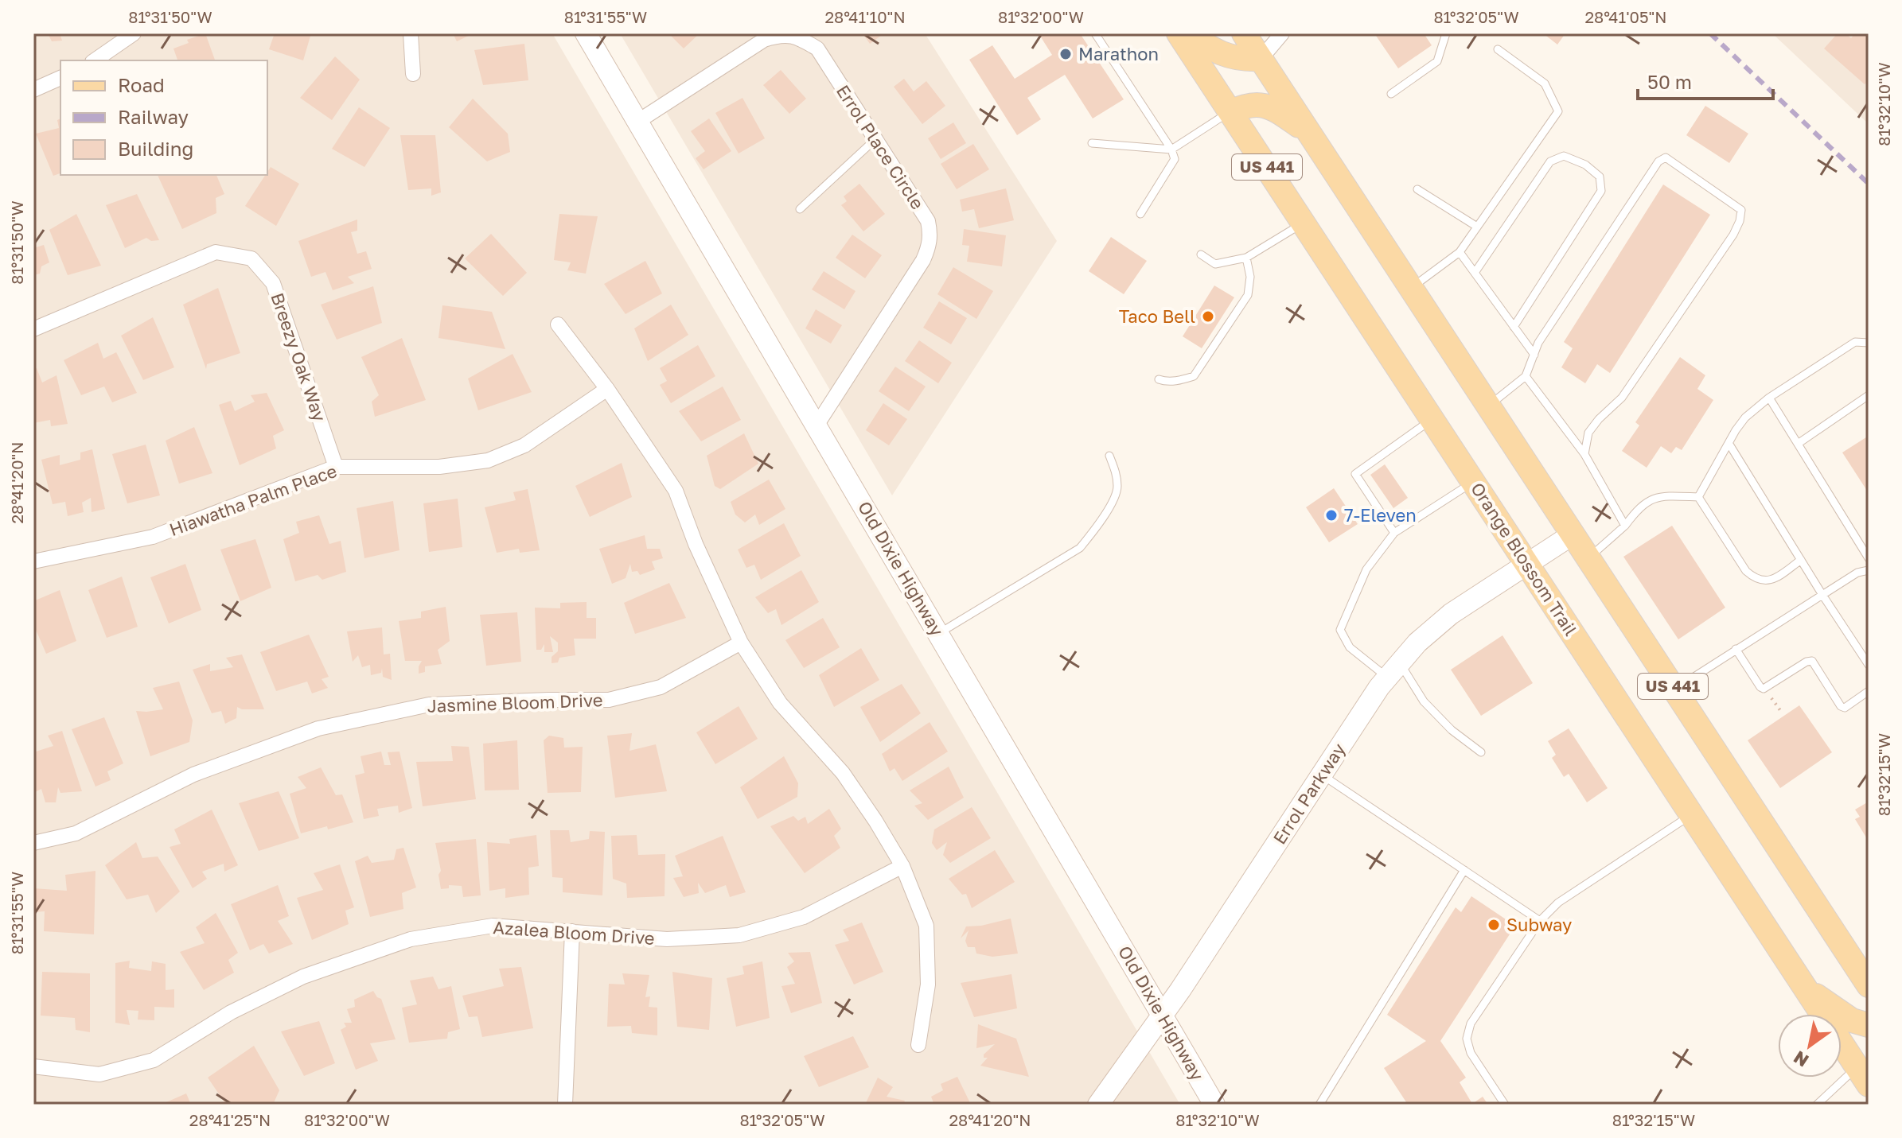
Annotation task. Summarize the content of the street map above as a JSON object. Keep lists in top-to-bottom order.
{
  "streets": {
    "main road": ["US 441", "Orange Blossom Trail"],
    "street": [
      "Errol Place Circle",
      "Breezy Oak Way",
      "Hiawatha Palm Place",
      "Old Dixie Highway",
      "Jasmine Bloom Drive",
      "Errol Parkway",
      "Azalea Bloom Drive"
    ]
  },
  "crossings": [
    ["Errol Place Circle", "Old Dixie Highway"],
    ["US 441", "Errol Parkway"],
    ["Breezy Oak Way", "Hiawatha Palm Place"],
    ["Orange Blossom Trail", "Errol Parkway"],
    ["Old Dixie Highway", "Errol Parkway"]
  ],
  "places": [
    "Marathon",
    "Taco Bell",
    "7-Eleven",
    "Subway"
  ],
  "legend": ["Road", "Railway", "Building"],
  "scale_bar": "50 m",
  "north": "bottom left",
  "coordinates": [
    "81°31'50\"W",
    "81°31'55\"W",
    "28°41'10\"N",
    "81°32'00\"W",
    "81°32'05\"W",
    "28°41'05\"N",
    "81°32'10\"W",
    "28°41'20\"N",
    "81°32'15\"W",
    "28°41'25\"N"
  ]
}
